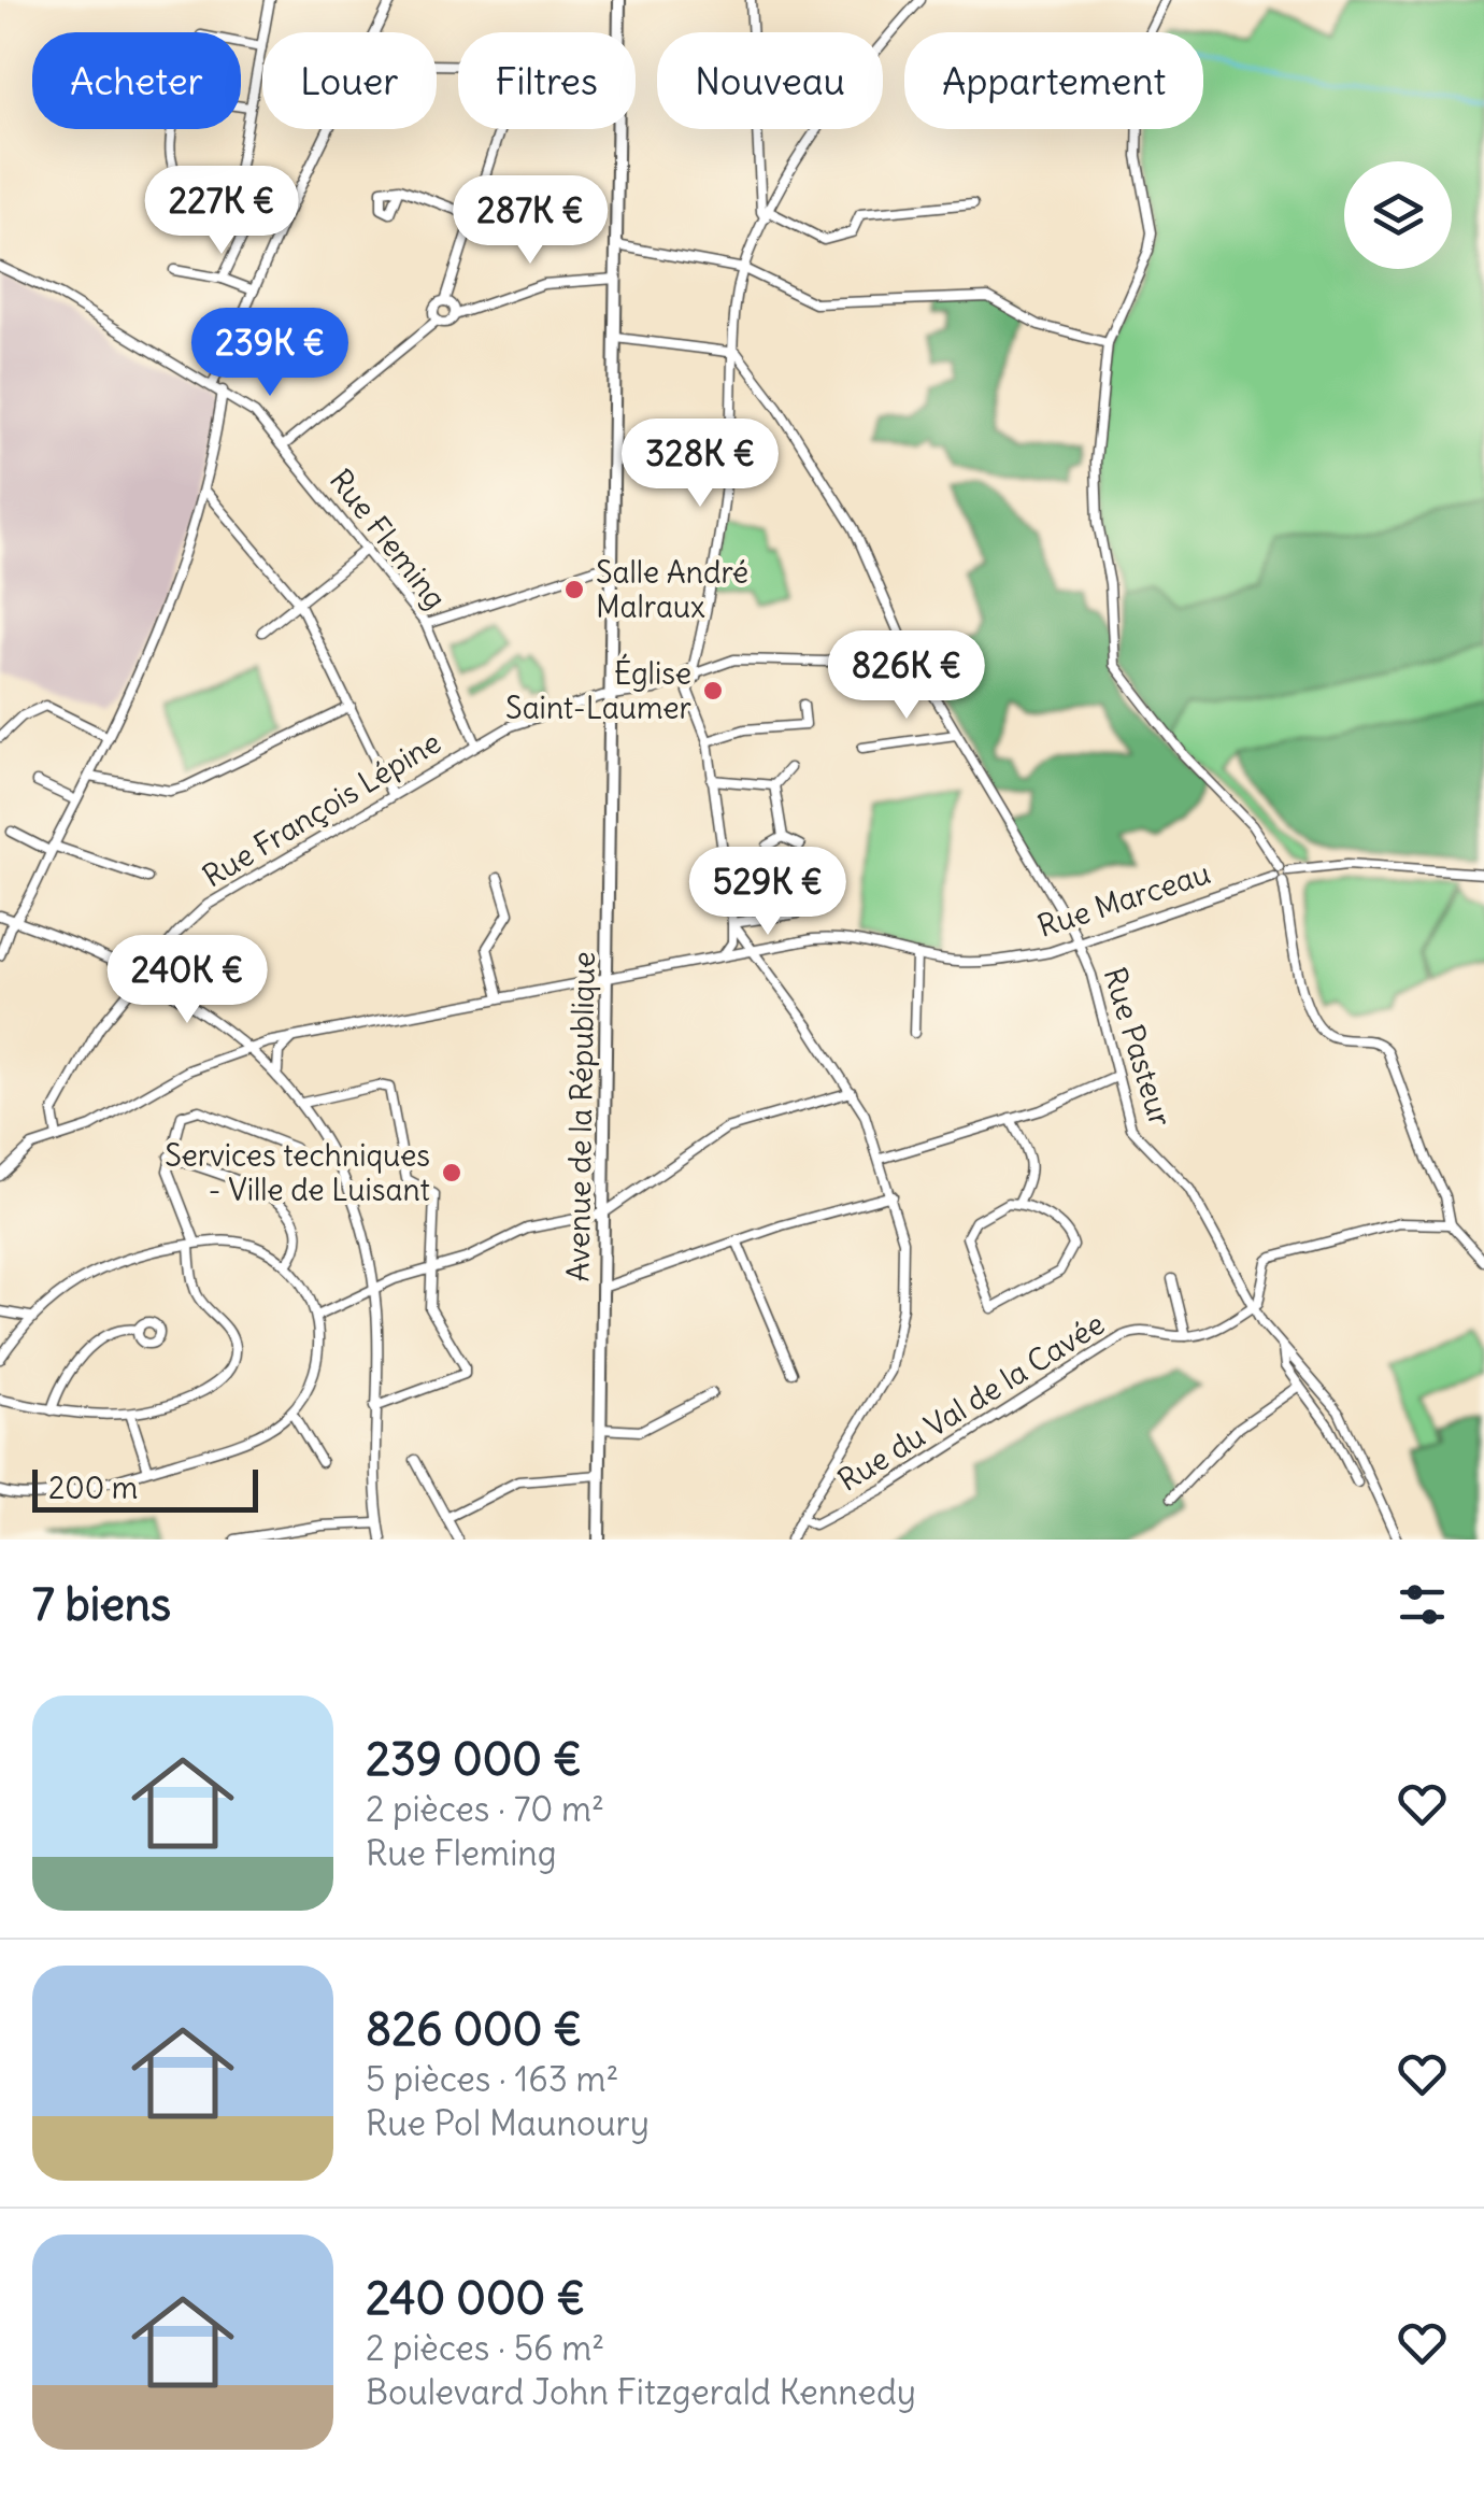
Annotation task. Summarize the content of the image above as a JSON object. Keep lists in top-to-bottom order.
{
  "streets": {
    "main road": ["Avenue de la République"],
    "street": [
      "Rue Fleming",
      "Rue François Lépine",
      "Rue Marceau",
      "Rue Pasteur",
      "Rue du Val de la Cavée"
    ]
  },
  "crossings": [
    ["Rue Fleming", "Rue François Lépine"],
    ["Rue François Lépine", "Rue Marceau"],
    ["Rue François Lépine", "Rue Pasteur"],
    ["Rue François Lépine", "Avenue de la République"],
    ["Rue Marceau", "Rue Pasteur"],
    ["Rue Marceau", "Avenue de la République"],
    ["Rue Pasteur", "Rue du Val de la Cavée"]
  ],
  "places": ["Salle André Malraux", "Église Saint-Laumer", "Services techniques - Ville de Luisant"],
  "scale_bar": "200 m",
  "page": {
    "chip": [
      "Acheter",
      "Louer",
      "Filtres",
      "Nouveau",
      "Appartement"
    ],
    "price": [
      "227K €",
      "287K €",
      "239K €",
      "328K €",
      "826K €",
      "529K €",
      "240K €"
    ],
    "scale": "200 m",
    "heading": "7 biens",
    "list": [
      {
        "name": "239 000 €",
        "note": "2 pièces · 70 m² · Rue Fleming"
      },
      {
        "name": "826 000 €",
        "note": "5 pièces · 163 m² · Rue Pol Maunoury"
      },
      {
        "name": "240 000 €",
        "note": "2 pièces · 56 m² · Boulevard John Fitzgerald Kennedy"
      }
    ]
  }
}
